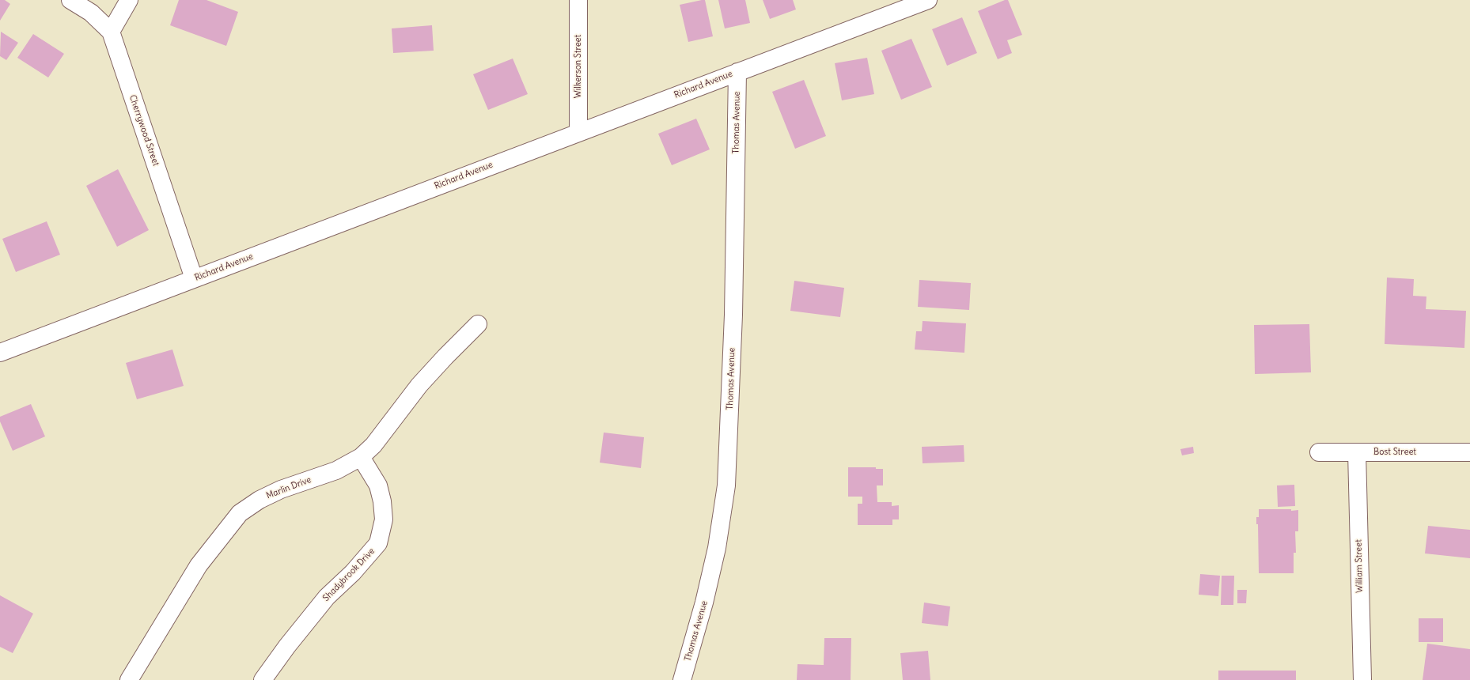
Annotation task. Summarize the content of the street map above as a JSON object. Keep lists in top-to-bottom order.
{
  "streets": {
    "street": [
      "Wilkerson Street",
      "Richard Avenue",
      "Thomas Avenue",
      "Cherrywood Street",
      "Bost Street",
      "Marlin Drive",
      "William Street",
      "Shadybrook Drive"
    ]
  },
  "crossings": [
    ["Wilkerson Street", "Richard Avenue"],
    ["Richard Avenue", "Thomas Avenue"],
    ["Richard Avenue", "Cherrywood Street"],
    ["Bost Street", "William Street"],
    ["Marlin Drive", "Shadybrook Drive"]
  ]
}
